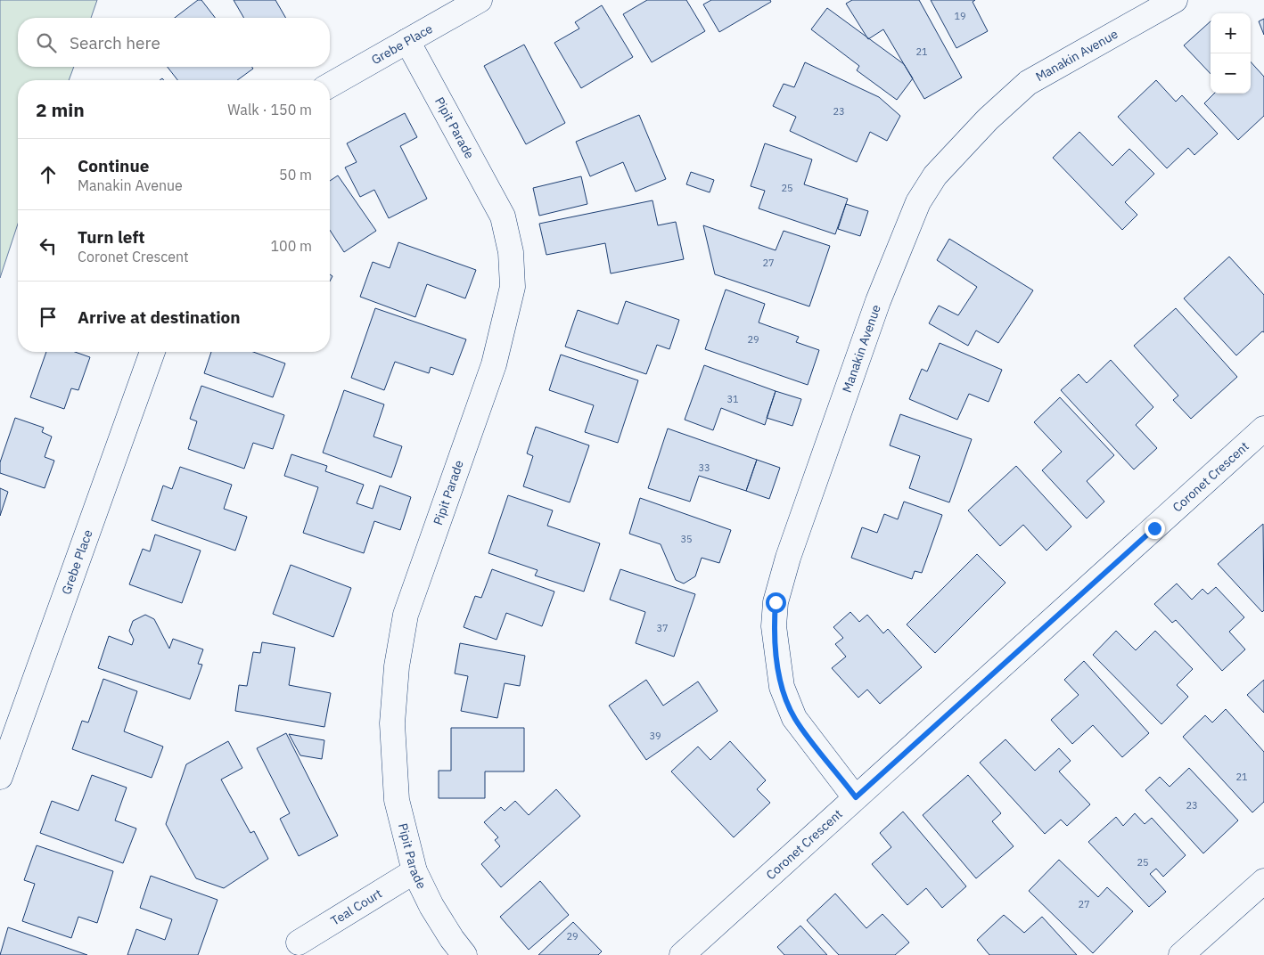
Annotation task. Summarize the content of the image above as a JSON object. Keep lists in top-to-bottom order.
{
  "streets": {
    "street": [
      "Grebe Place",
      "Manakin Avenue",
      "Pipit Parade",
      "Coronet Crescent",
      "Teal Court"
    ]
  },
  "crossings": [
    ["Grebe Place", "Pipit Parade"],
    ["Manakin Avenue", "Coronet Crescent"],
    ["Pipit Parade", "Teal Court"]
  ],
  "house_numbers": [
    "19",
    "21",
    "23",
    "25",
    "27",
    "29",
    "31",
    "33",
    "35",
    "37",
    "39",
    "21",
    "23",
    "25",
    "27",
    "29"
  ],
  "page": {
    "map_buttons": ["+", "−"],
    "search": "Search here",
    "heading": ["2 min", "Walk · 150 m"],
    "list": [
      ["Continue", "Manakin Avenue", "50 m"],
      ["Turn left", "Coronet Crescent", "100 m"],
      "Arrive at destination"
    ]
  }
}
